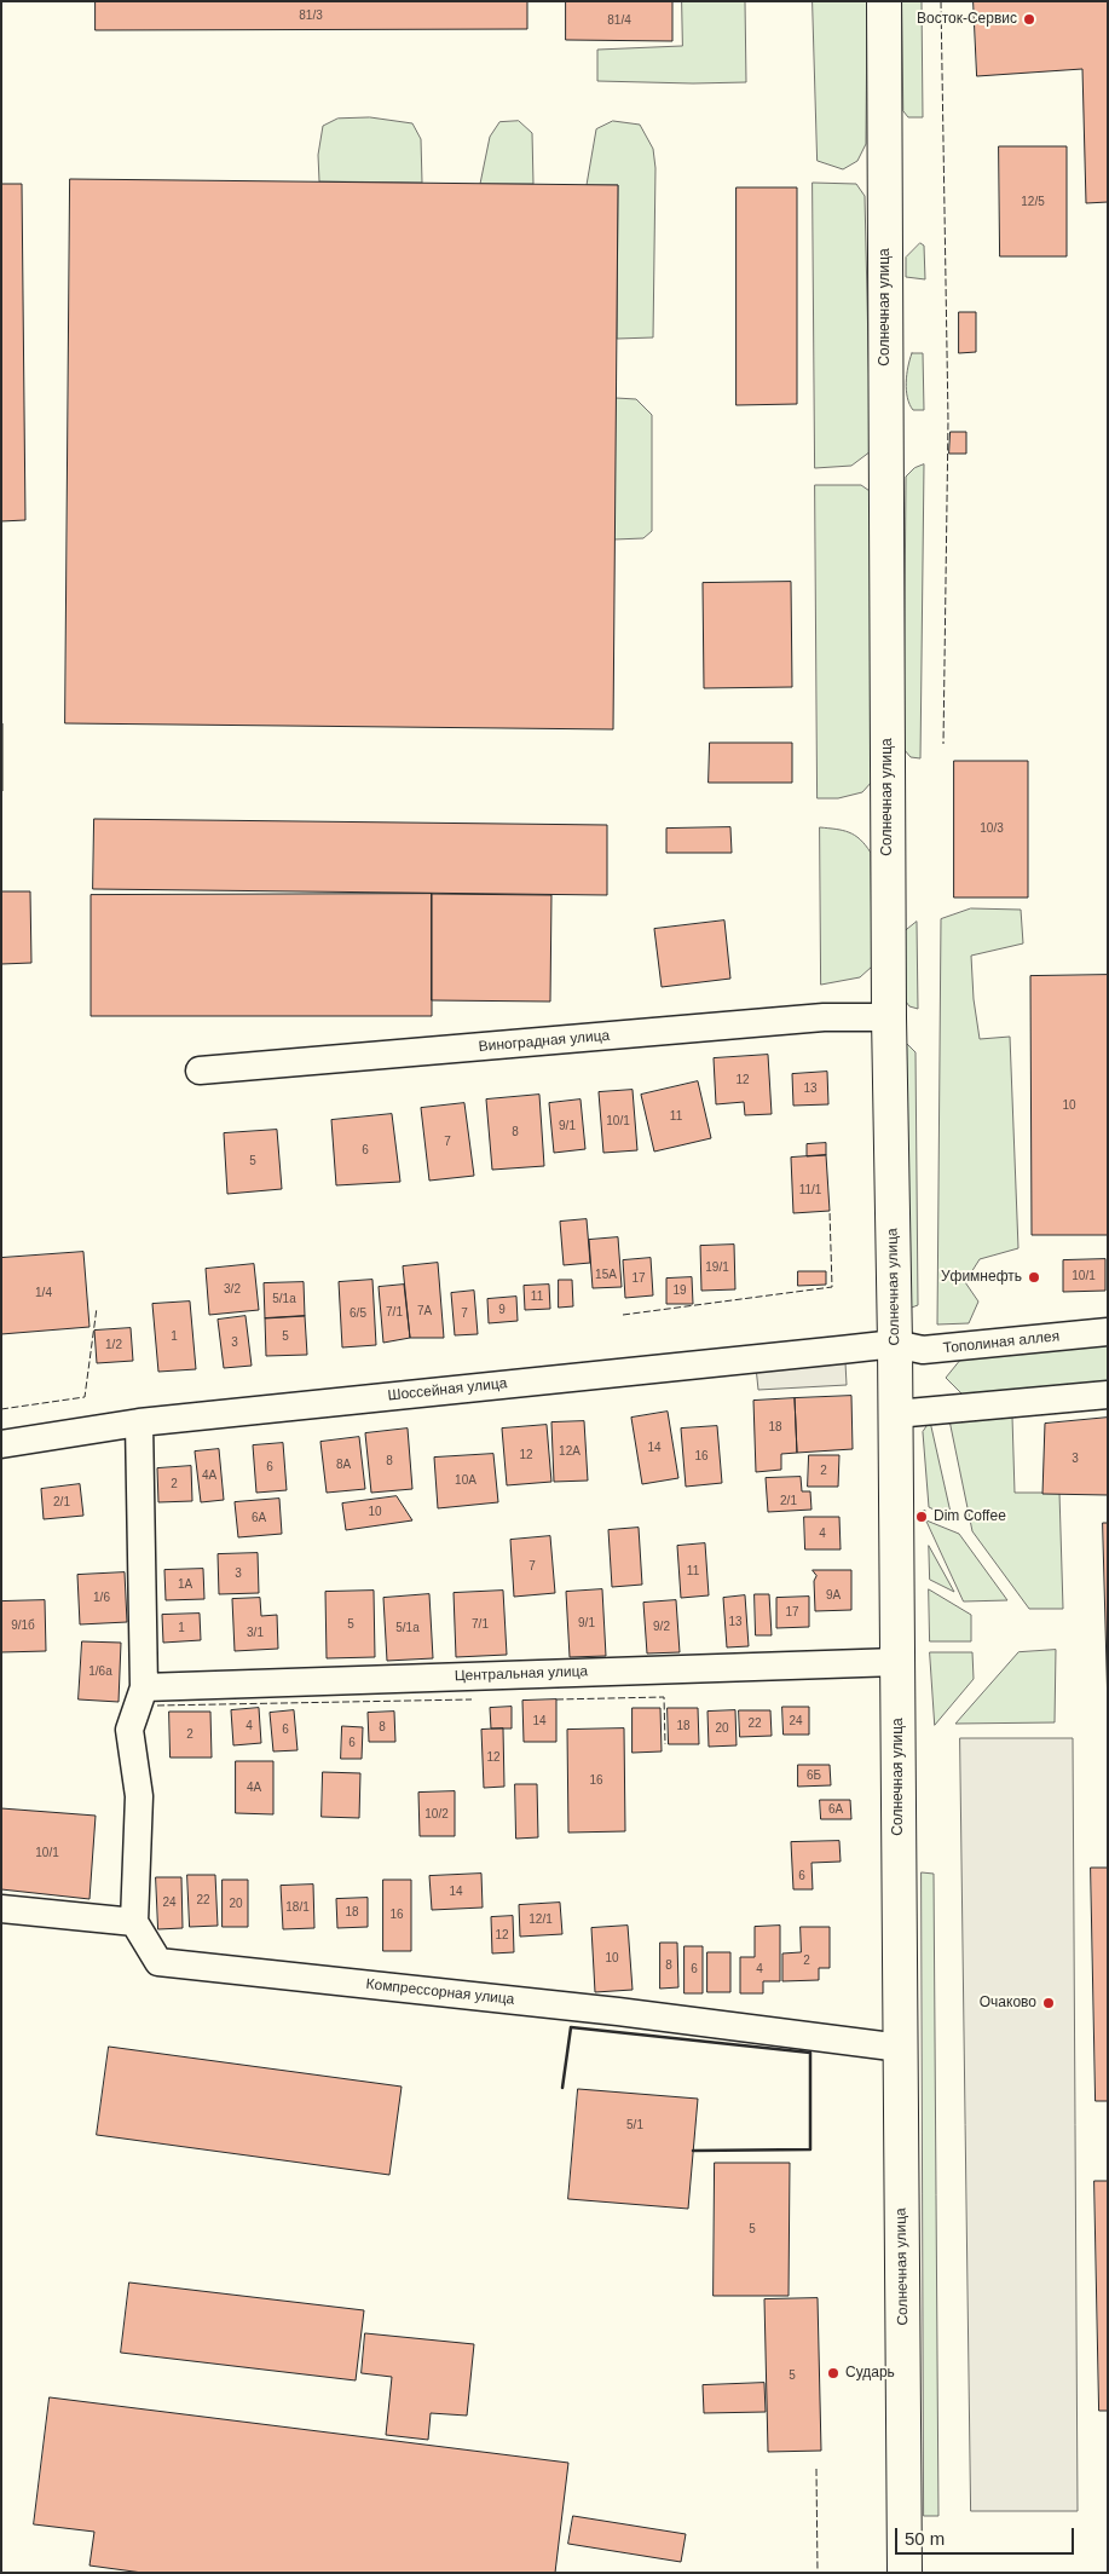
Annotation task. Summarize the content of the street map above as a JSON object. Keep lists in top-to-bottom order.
{
  "streets": {
    "main road": ["Солнечная улица"],
    "street": [
      "Виноградная улица",
      "Тополиная аллея",
      "Шоссейная улица",
      "Центральная улица",
      "Компрессорная улица"
    ]
  },
  "crossings": [
    ["Солнечная улица", "Виноградная улица"],
    ["Солнечная улица", "Тополиная аллея"],
    ["Солнечная улица", "Шоссейная улица"],
    ["Солнечная улица", "Центральная улица"],
    ["Солнечная улица", "Компрессорная улица"],
    ["Тополиная аллея", "Шоссейная улица"]
  ],
  "places": [
    "Восток-Сервис",
    "Уфимнефть",
    "Dim Coffee",
    "Очаково",
    "Сударь"
  ],
  "house_numbers": [
    "81/3",
    "81/4",
    "12/5",
    "10/3",
    "12",
    "13",
    "10",
    "11",
    "10/1",
    "9/1",
    "8",
    "7",
    "6",
    "5",
    "11/1",
    "19/1",
    "15А",
    "10/1",
    "17",
    "3/2",
    "19",
    "1/4",
    "11",
    "5/1а",
    "9",
    "7А",
    "7/1",
    "6/5",
    "7",
    "1",
    "5",
    "3",
    "1/2",
    "18",
    "14",
    "12А",
    "12",
    "16",
    "3",
    "8",
    "8А",
    "6",
    "2",
    "4А",
    "10А",
    "2",
    "2/1",
    "2/1",
    "10",
    "6А",
    "4",
    "7",
    "11",
    "3",
    "1А",
    "9А",
    "1/6",
    "17",
    "13",
    "9/1",
    "5",
    "7/1",
    "9/1б",
    "9/2",
    "1",
    "5/1а",
    "3/1",
    "1/6а",
    "14",
    "24",
    "22",
    "4",
    "18",
    "8",
    "20",
    "6",
    "2",
    "6",
    "12",
    "6Б",
    "16",
    "4А",
    "6А",
    "10/2",
    "10/1",
    "6",
    "14",
    "22",
    "24",
    "20",
    "18/1",
    "18",
    "16",
    "12/1",
    "12",
    "10",
    "2",
    "8",
    "6",
    "4",
    "5/1",
    "5",
    "5"
  ],
  "scale_bar": "50 m"
}
